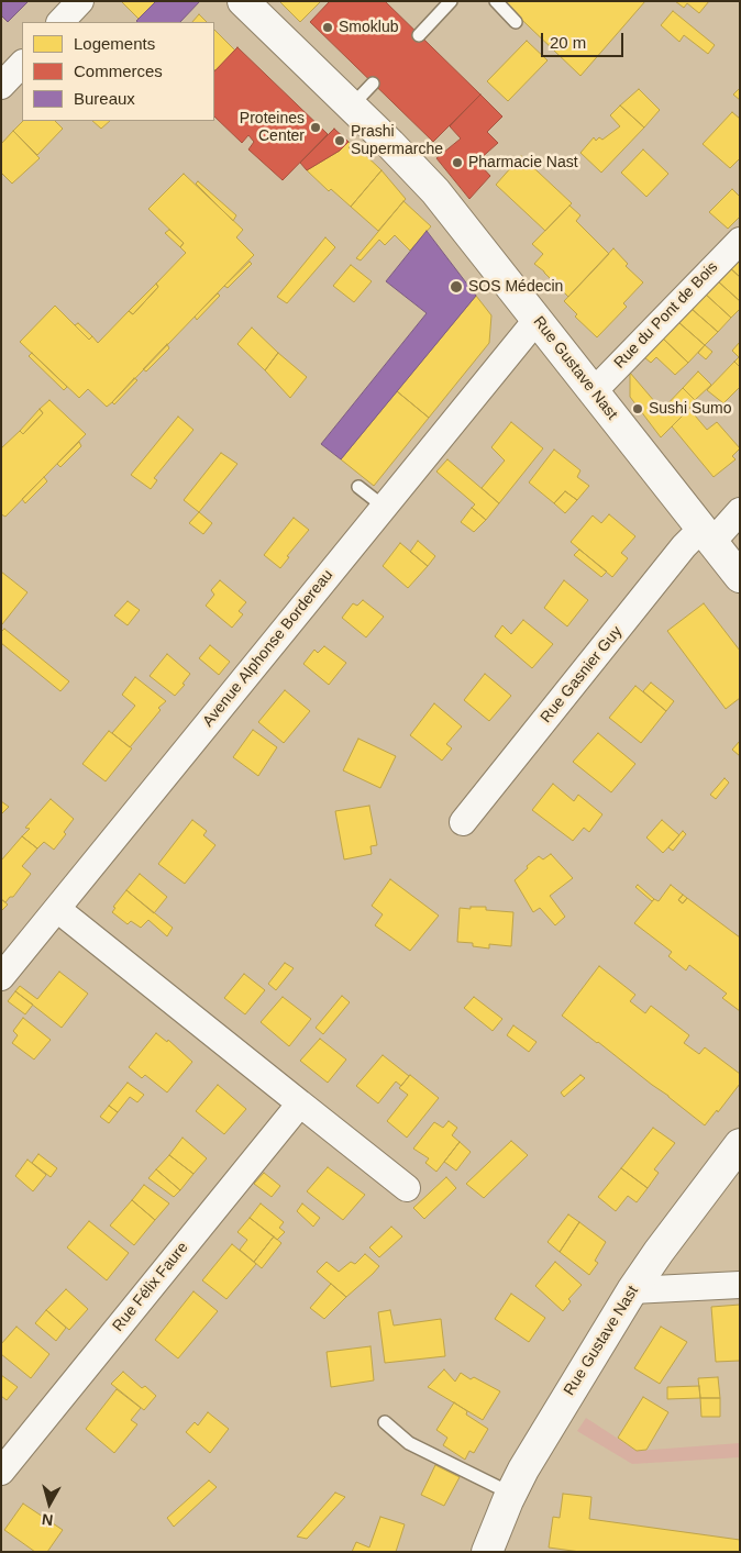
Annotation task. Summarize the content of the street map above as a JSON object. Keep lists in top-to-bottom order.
{
  "streets": {
    "street": [
      "Rue du Pont de Bois",
      "Rue Gustave Nast",
      "Avenue Alphonse Bordereau",
      "Rue Gasnier Guy",
      "Rue Félix Faure"
    ]
  },
  "crossings": [
    ["Rue du Pont de Bois", "Rue Gustave Nast"],
    ["Rue Gustave Nast", "Avenue Alphonse Bordereau"],
    ["Rue Gustave Nast", "Rue Gasnier Guy"]
  ],
  "places": [
    "Smoklub",
    "Proteines Center",
    "Prashi Supermarche",
    "Pharmacie Nast",
    "SOS Médecin",
    "Sushi Sumo"
  ],
  "legend": ["Logements", "Commerces", "Bureaux"],
  "scale_bar": "20 m",
  "north": "bottom"
}
